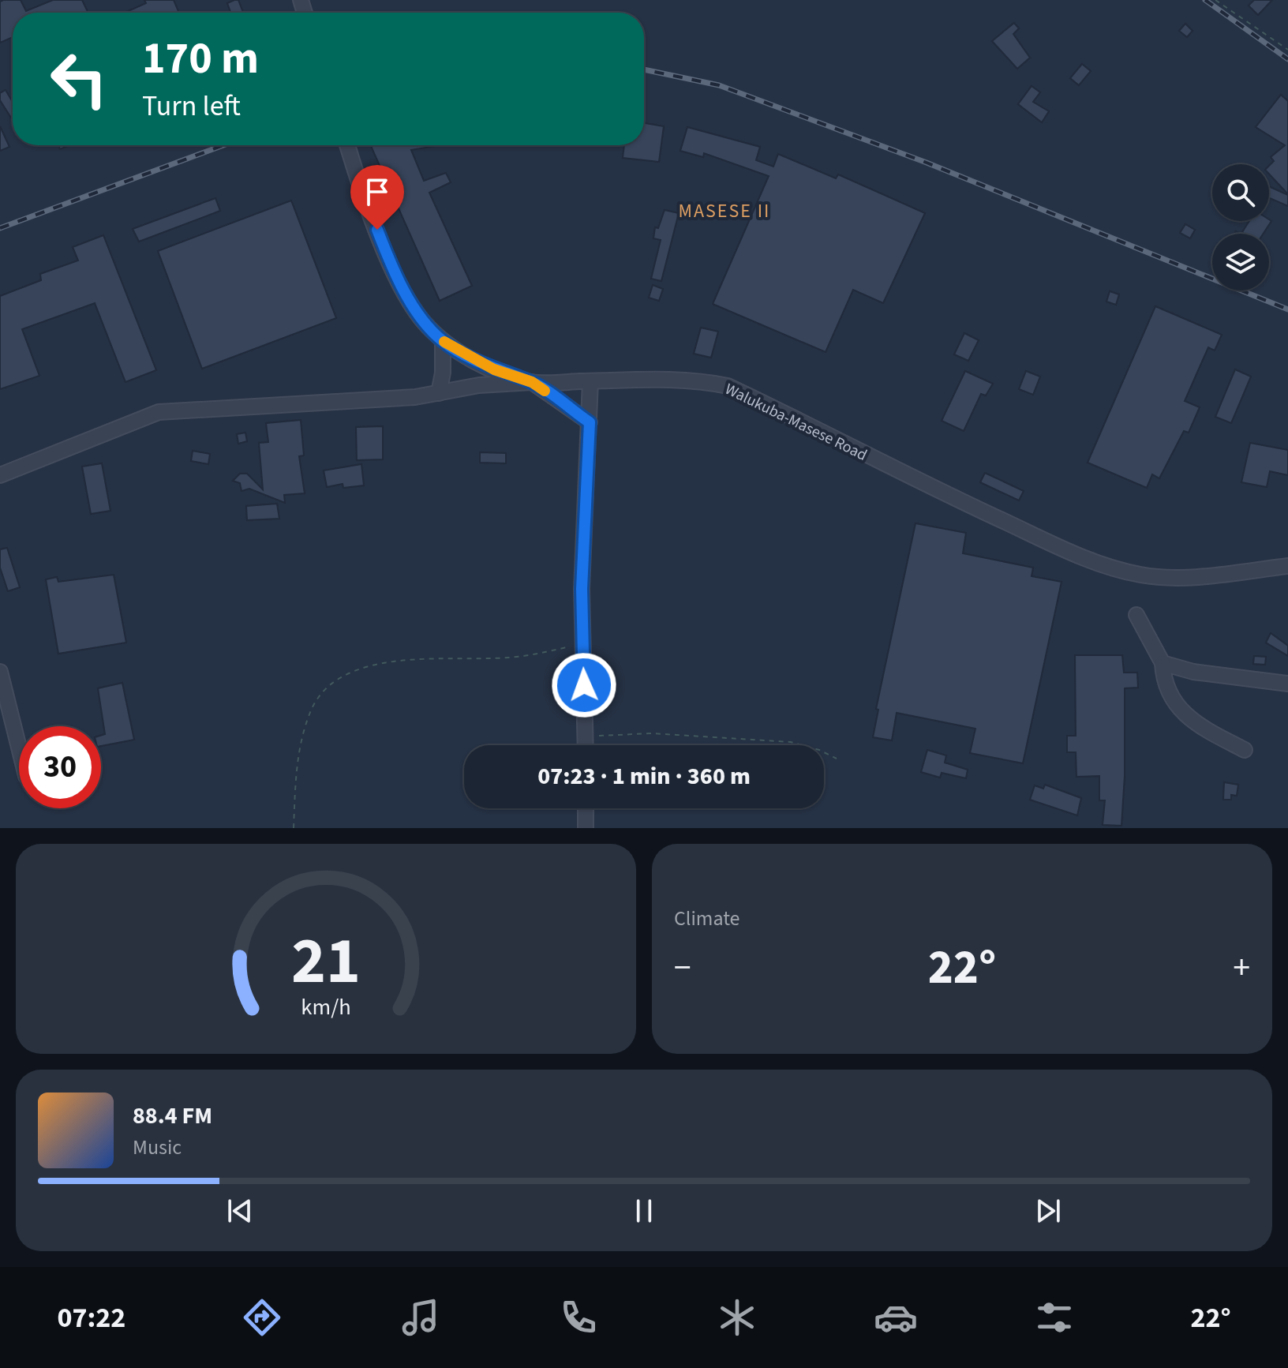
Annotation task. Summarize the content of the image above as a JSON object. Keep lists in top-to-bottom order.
{
  "streets": {
    "street": ["Walukuba-Masese Road"]
  },
  "districts": ["MASESE II"],
  "page": {
    "turn": ["170 m", "Turn left"],
    "limit": "30",
    "trip": "07:23 · 1 min · 360 m",
    "tile": "Climate",
    "heat": ["−", "22°", "+"],
    "song": ["88.4 FM", "Music"],
    "tabs": ["07:22", "22°"],
    "gauge": ["21", "km/h"]
  }
}
